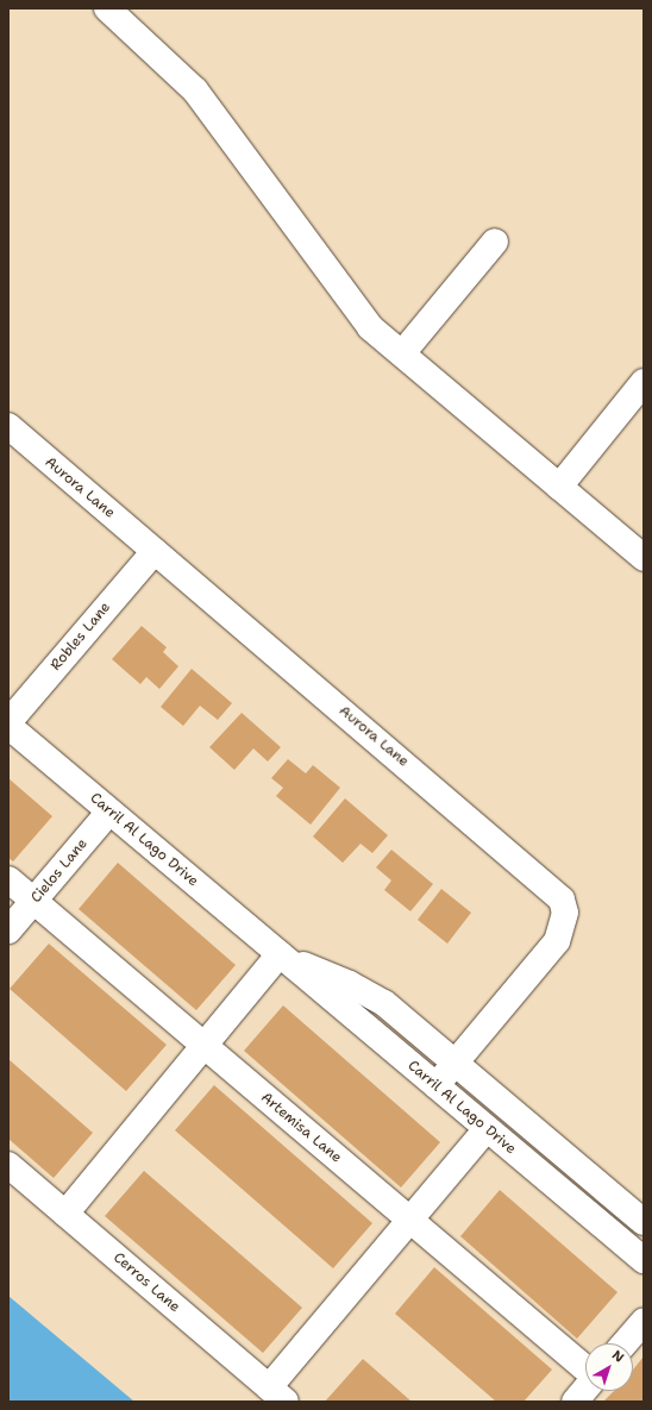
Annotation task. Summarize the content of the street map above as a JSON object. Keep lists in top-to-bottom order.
{
  "streets": {
    "street": [
      "Aurora Lane",
      "Robles Lane",
      "Carril Al Lago Drive",
      "Cielos Lane",
      "Artemisa Lane",
      "Cerros Lane"
    ]
  },
  "crossings": [
    ["Aurora Lane", "Robles Lane"],
    ["Aurora Lane", "Carril Al Lago Drive"],
    ["Carril Al Lago Drive", "Cielos Lane"],
    ["Cielos Lane", "Artemisa Lane"]
  ],
  "north": "top right"
}
